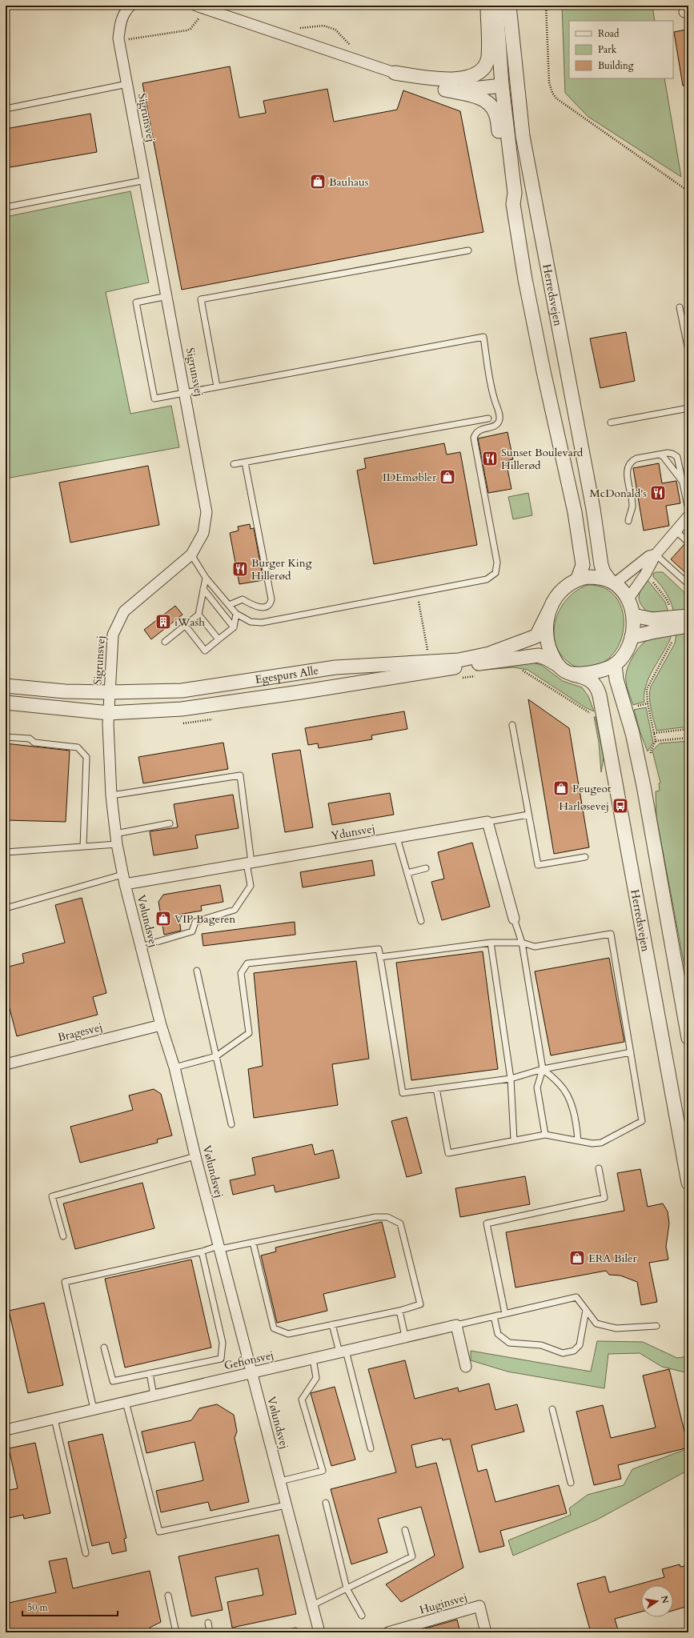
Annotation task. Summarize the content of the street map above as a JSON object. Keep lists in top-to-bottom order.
{
  "streets": {
    "street": [
      "Sigrunsvej",
      "Herredsvejen",
      "Egespurs Alle",
      "Ydunsvej",
      "Vølundsvej",
      "Bragesvej",
      "Gefionsvej",
      "Huginsvej"
    ]
  },
  "crossings": [
    ["Sigrunsvej", "Egespurs Alle"],
    ["Sigrunsvej", "Vølundsvej"],
    ["Herredsvejen", "Egespurs Alle"],
    ["Egespurs Alle", "Vølundsvej"],
    ["Ydunsvej", "Vølundsvej"],
    ["Vølundsvej", "Bragesvej"],
    ["Vølundsvej", "Gefionsvej"]
  ],
  "places": {
    "shop": [
      "Bauhaus",
      "IDEmøbler",
      "Peugeot",
      "VIP Bageren",
      "ERA Biler"
    ],
    "restaurant": ["Sunset Boulevard Hillerød", "McDonald's", "Burger King Hillerød"],
    "building": ["iWash"],
    "bus stop": ["Harløsevej"]
  },
  "legend": ["Road", "Park", "Building"],
  "scale_bar": "50 m",
  "north": "right"
}
